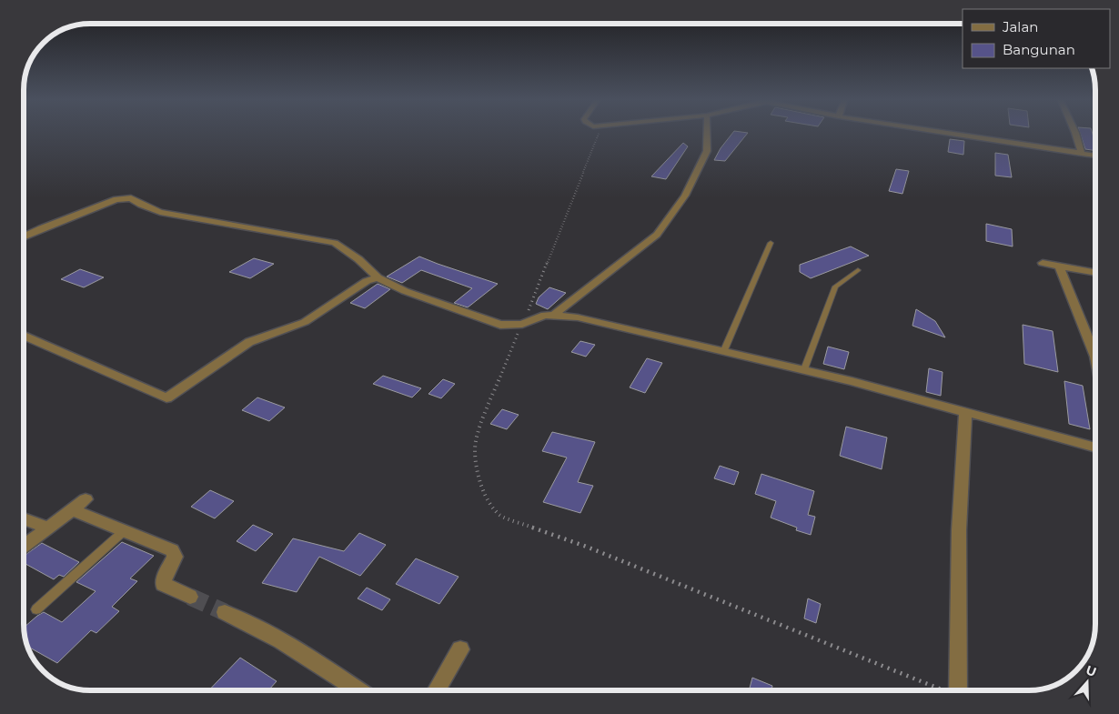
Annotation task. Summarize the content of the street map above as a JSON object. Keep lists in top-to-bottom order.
{
  "legend": ["Jalan", "Bangunan"],
  "north": "top"
}
